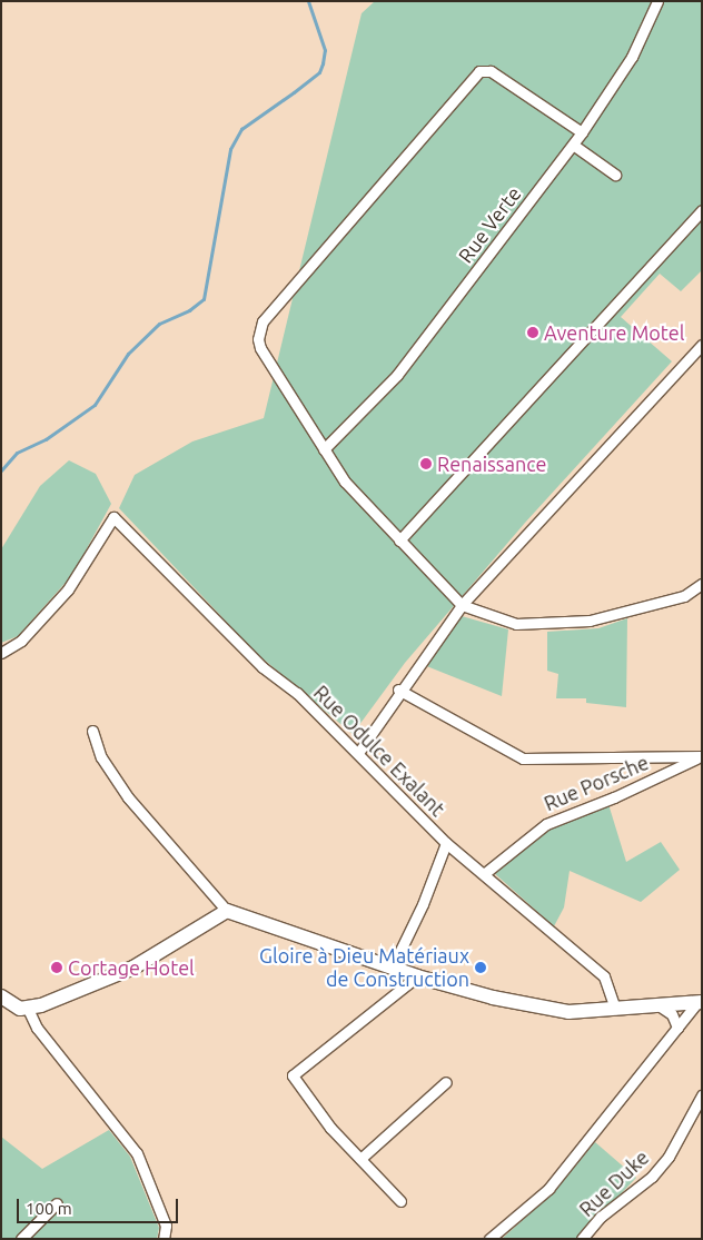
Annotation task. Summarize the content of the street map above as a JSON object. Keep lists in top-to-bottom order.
{
  "streets": {
    "street": [
      "Rue Verte",
      "Rue Odulce Exalant",
      "Rue Porsche",
      "Rue Duke"
    ]
  },
  "crossings": [
    ["Rue Odulce Exalant", "Rue Porsche"]
  ],
  "places": [
    "Aventure Motel",
    "Renaissance",
    "Cortage Hotel",
    "Gloire à Dieu Matériaux de Construction"
  ],
  "scale_bar": "100 m"
}
